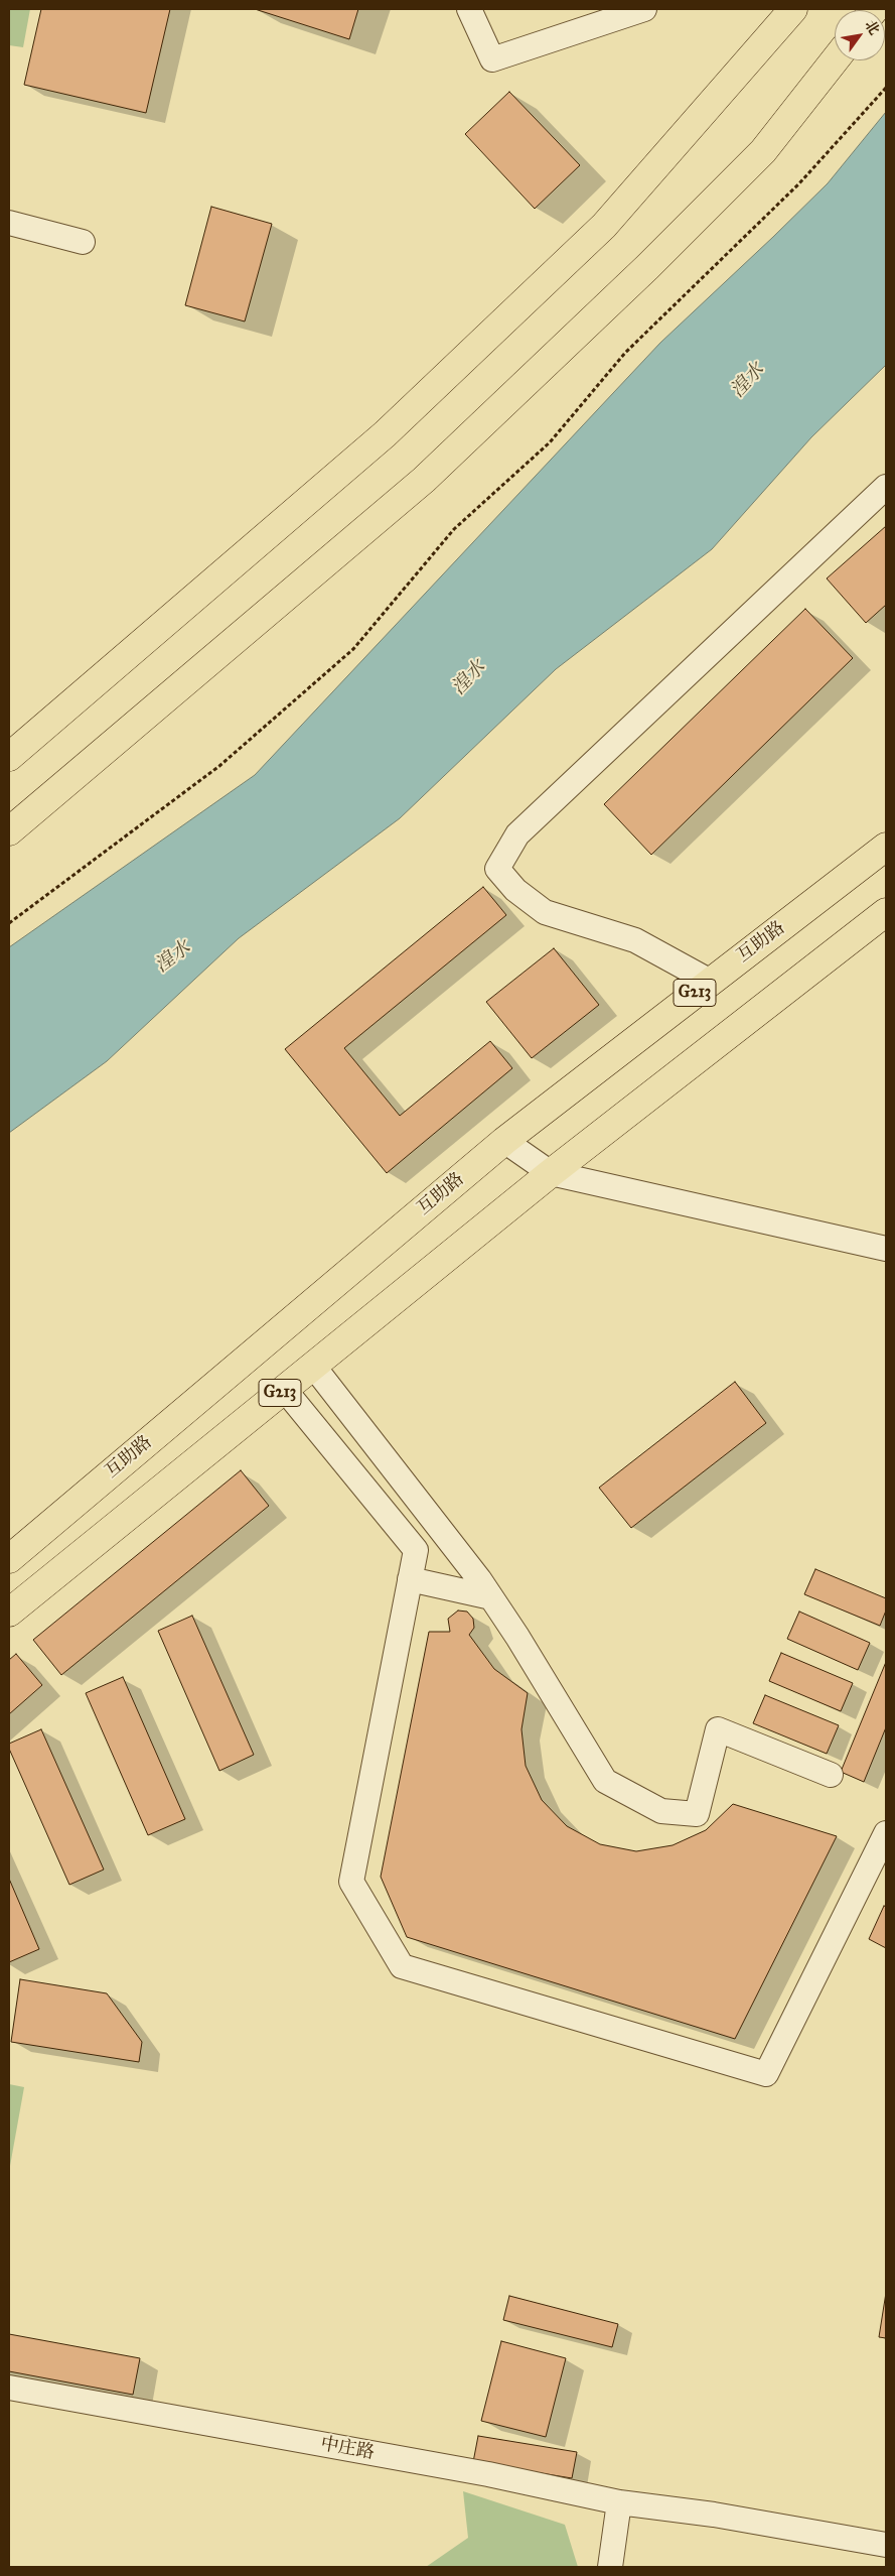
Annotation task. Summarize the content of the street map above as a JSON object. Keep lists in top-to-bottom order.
{
  "streets": {
    "main road": ["互助路", "G213"],
    "street": ["中庄路"]
  },
  "water": ["湟水"],
  "north": "top right"
}
